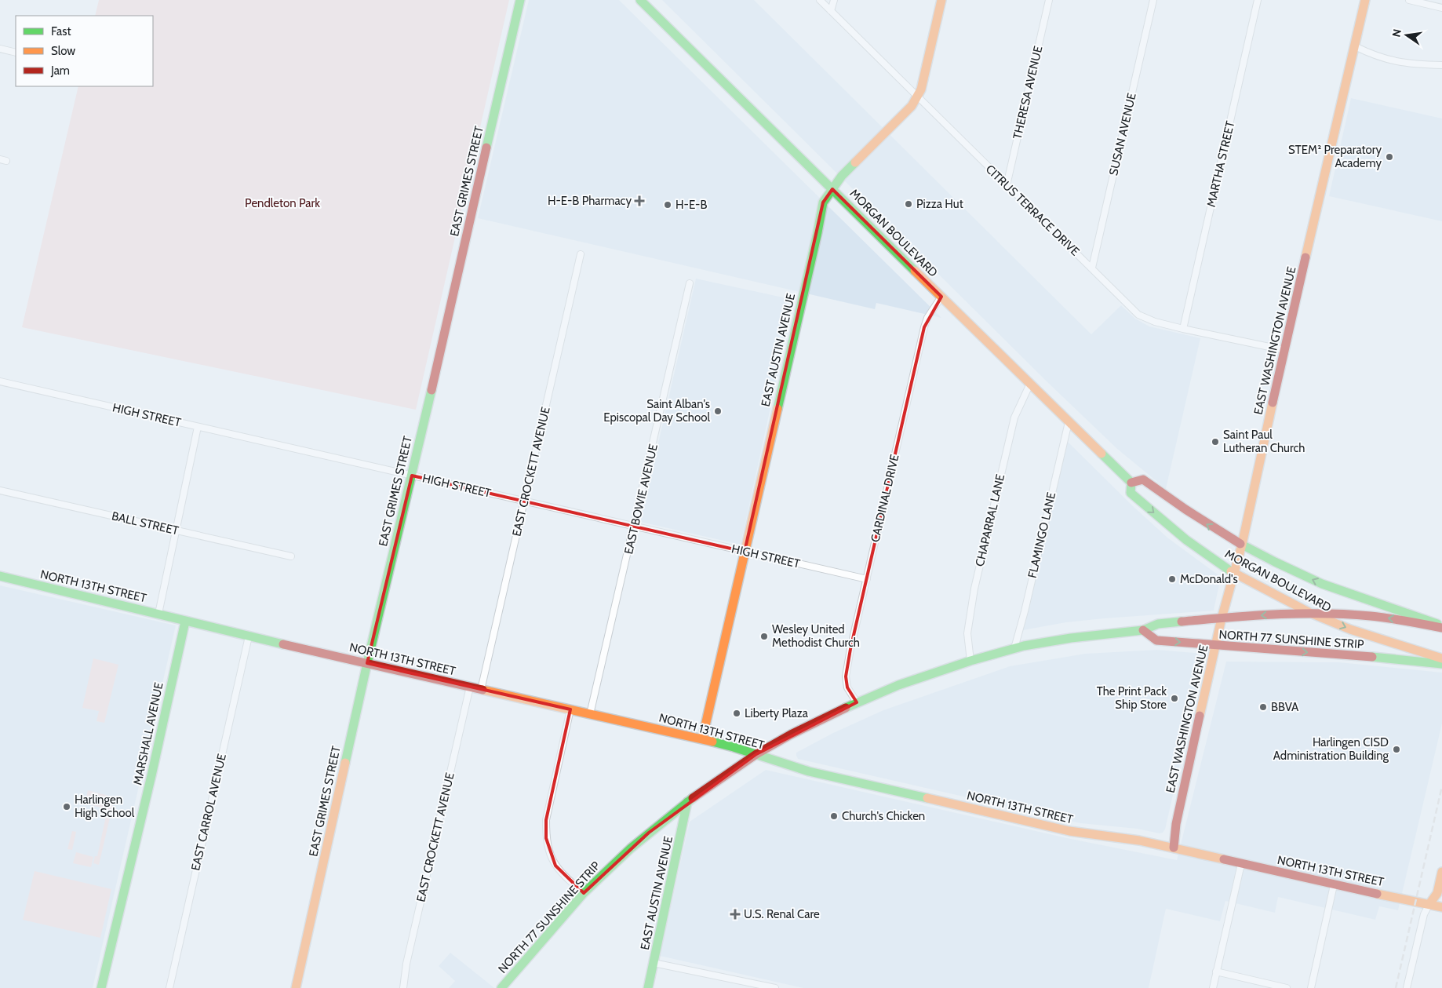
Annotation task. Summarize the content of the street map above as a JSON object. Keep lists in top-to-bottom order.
{
  "streets": {
    "street": [
      "THERESA AVENUE",
      "SUSAN AVENUE",
      "MARTHA STREET",
      "EAST GRIMES STREET",
      "CITRUS TERRACE DRIVE",
      "MORGAN BOULEVARD",
      "EAST WASHINGTON AVENUE",
      "EAST AUSTIN AVENUE",
      "HIGH STREET",
      "EAST CROCKETT AVENUE",
      "CARDINAL DRIVE",
      "EAST BOWIE AVENUE",
      "CHAPARRAL LANE",
      "BALL STREET",
      "FLAMINGO LANE",
      "NORTH 13TH STREET",
      "NORTH 77 SUNSHINE STRIP",
      "MARSHALL AVENUE",
      "EAST CARROL AVENUE"
    ]
  },
  "crossings": [
    ["THERESA AVENUE", "CITRUS TERRACE DRIVE"],
    ["SUSAN AVENUE", "CITRUS TERRACE DRIVE"],
    ["MARTHA STREET", "CITRUS TERRACE DRIVE"],
    ["EAST GRIMES STREET", "HIGH STREET"],
    ["EAST GRIMES STREET", "NORTH 13TH STREET"],
    ["CITRUS TERRACE DRIVE", "EAST WASHINGTON AVENUE"],
    ["CITRUS TERRACE DRIVE", "EAST AUSTIN AVENUE"],
    ["MORGAN BOULEVARD", "EAST WASHINGTON AVENUE"],
    ["MORGAN BOULEVARD", "EAST AUSTIN AVENUE"],
    ["MORGAN BOULEVARD", "CARDINAL DRIVE"],
    ["MORGAN BOULEVARD", "CHAPARRAL LANE"],
    ["MORGAN BOULEVARD", "FLAMINGO LANE"],
    ["MORGAN BOULEVARD", "NORTH 77 SUNSHINE STRIP"],
    ["EAST WASHINGTON AVENUE", "NORTH 13TH STREET"],
    ["EAST WASHINGTON AVENUE", "NORTH 77 SUNSHINE STRIP"],
    ["EAST AUSTIN AVENUE", "HIGH STREET"],
    ["EAST AUSTIN AVENUE", "NORTH 13TH STREET"],
    ["EAST AUSTIN AVENUE", "NORTH 77 SUNSHINE STRIP"],
    ["HIGH STREET", "EAST CROCKETT AVENUE"],
    ["HIGH STREET", "CARDINAL DRIVE"],
    ["HIGH STREET", "EAST BOWIE AVENUE"],
    ["EAST CROCKETT AVENUE", "NORTH 13TH STREET"],
    ["CARDINAL DRIVE", "NORTH 77 SUNSHINE STRIP"],
    ["EAST BOWIE AVENUE", "NORTH 13TH STREET"],
    ["CHAPARRAL LANE", "NORTH 77 SUNSHINE STRIP"],
    ["FLAMINGO LANE", "NORTH 77 SUNSHINE STRIP"],
    ["NORTH 13TH STREET", "NORTH 77 SUNSHINE STRIP"],
    ["NORTH 13TH STREET", "MARSHALL AVENUE"],
    ["NORTH 13TH STREET", "EAST CARROL AVENUE"]
  ],
  "parks": ["Pendleton Park"],
  "places": {
    "other": [
      "STEM² Preparatory Academy",
      "Pizza Hut",
      "H-E-B",
      "Saint Alban's Episcopal Day School",
      "Saint Paul Lutheran Church",
      "McDonald's",
      "Wesley United Methodist Church",
      "The Print Pack Ship Store",
      "BBVA",
      "Liberty Plaza",
      "Harlingen CISD Administration Building",
      "Harlingen High School",
      "Church's Chicken"
    ],
    "health": ["H-E-B Pharmacy", "U.S. Renal Care"]
  },
  "legend": ["Fast", "Slow", "Jam"],
  "north": "left"
}
